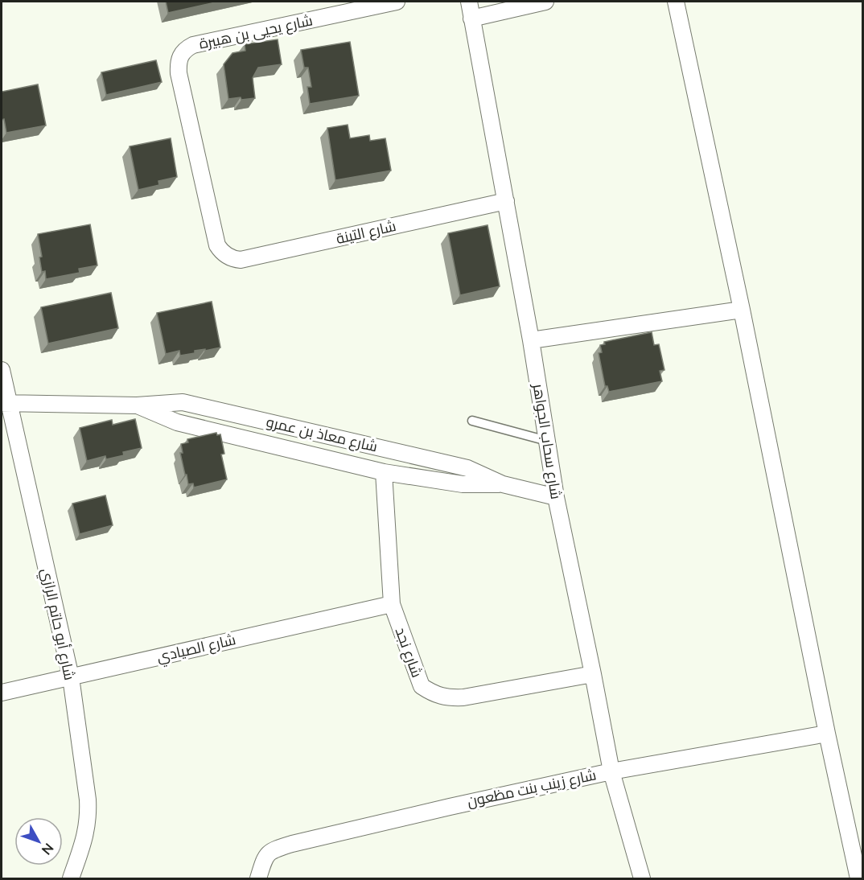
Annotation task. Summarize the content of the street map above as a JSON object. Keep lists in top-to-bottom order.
{
  "streets": {
    "street": [
      "شارع يحيى بن هبيرة",
      "شارع التينة",
      "شارع معاذ بن عمرو",
      "شارع سحاب الجواهر",
      "شارع أبو حاتم الرازي",
      "شارع الصيادي",
      "شارع نجد",
      "شارع زينب بنت مظعون"
    ]
  },
  "crossings": [
    ["شارع يحيى بن هبيرة", "شارع التينة"],
    ["شارع التينة", "شارع سحاب الجواهر"],
    ["شارع معاذ بن عمرو", "شارع سحاب الجواهر"],
    ["شارع معاذ بن عمرو", "شارع أبو حاتم الرازي"],
    ["شارع معاذ بن عمرو", "شارع نجد"],
    ["شارع سحاب الجواهر", "شارع نجد"],
    ["شارع سحاب الجواهر", "شارع زينب بنت مظعون"],
    ["شارع أبو حاتم الرازي", "شارع الصيادي"],
    ["شارع الصيادي", "شارع نجد"]
  ],
  "north": "bottom right"
}
